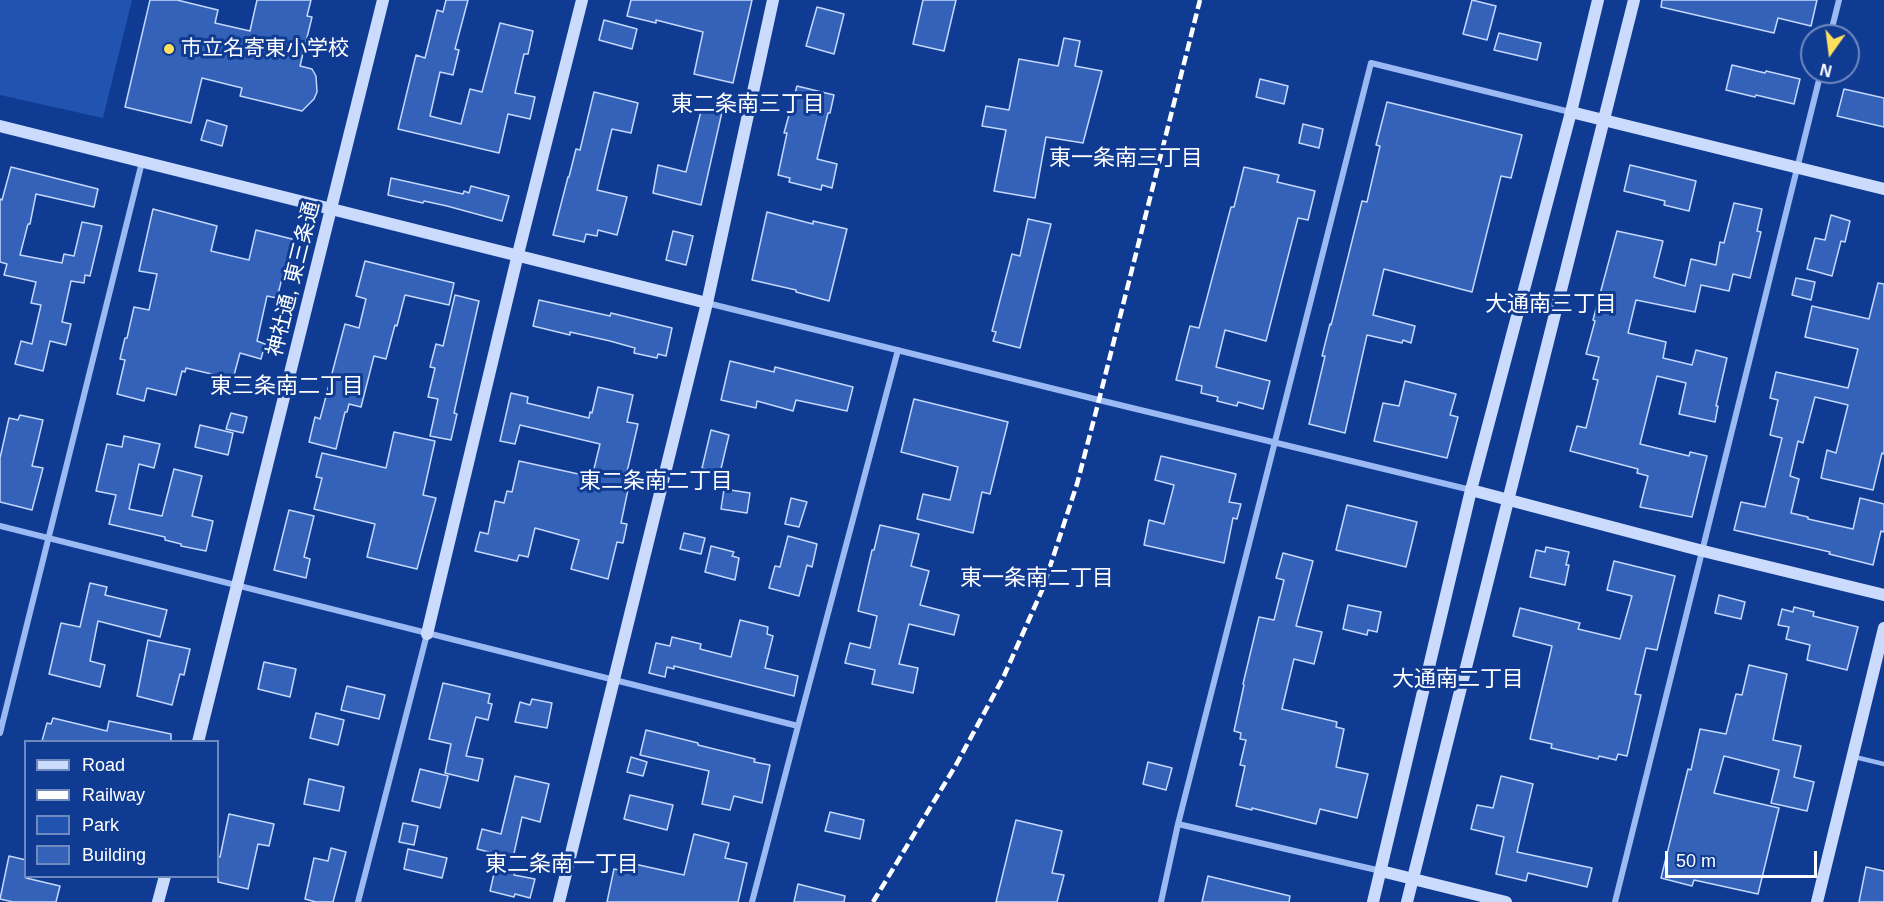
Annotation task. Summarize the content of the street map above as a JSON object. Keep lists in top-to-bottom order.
{
  "streets": {
    "street": ["神社通, 東三条通"]
  },
  "districts": [
    "東二条南三丁目",
    "東一条南三丁目",
    "大通南三丁目",
    "東三条南二丁目",
    "東二条南二丁目",
    "東一条南二丁目",
    "大通南二丁目",
    "東二条南一丁目"
  ],
  "places": ["市立名寄東小学校"],
  "legend": [
    "Road",
    "Railway",
    "Park",
    "Building"
  ],
  "scale_bar": "50 m",
  "north": "bottom"
}
